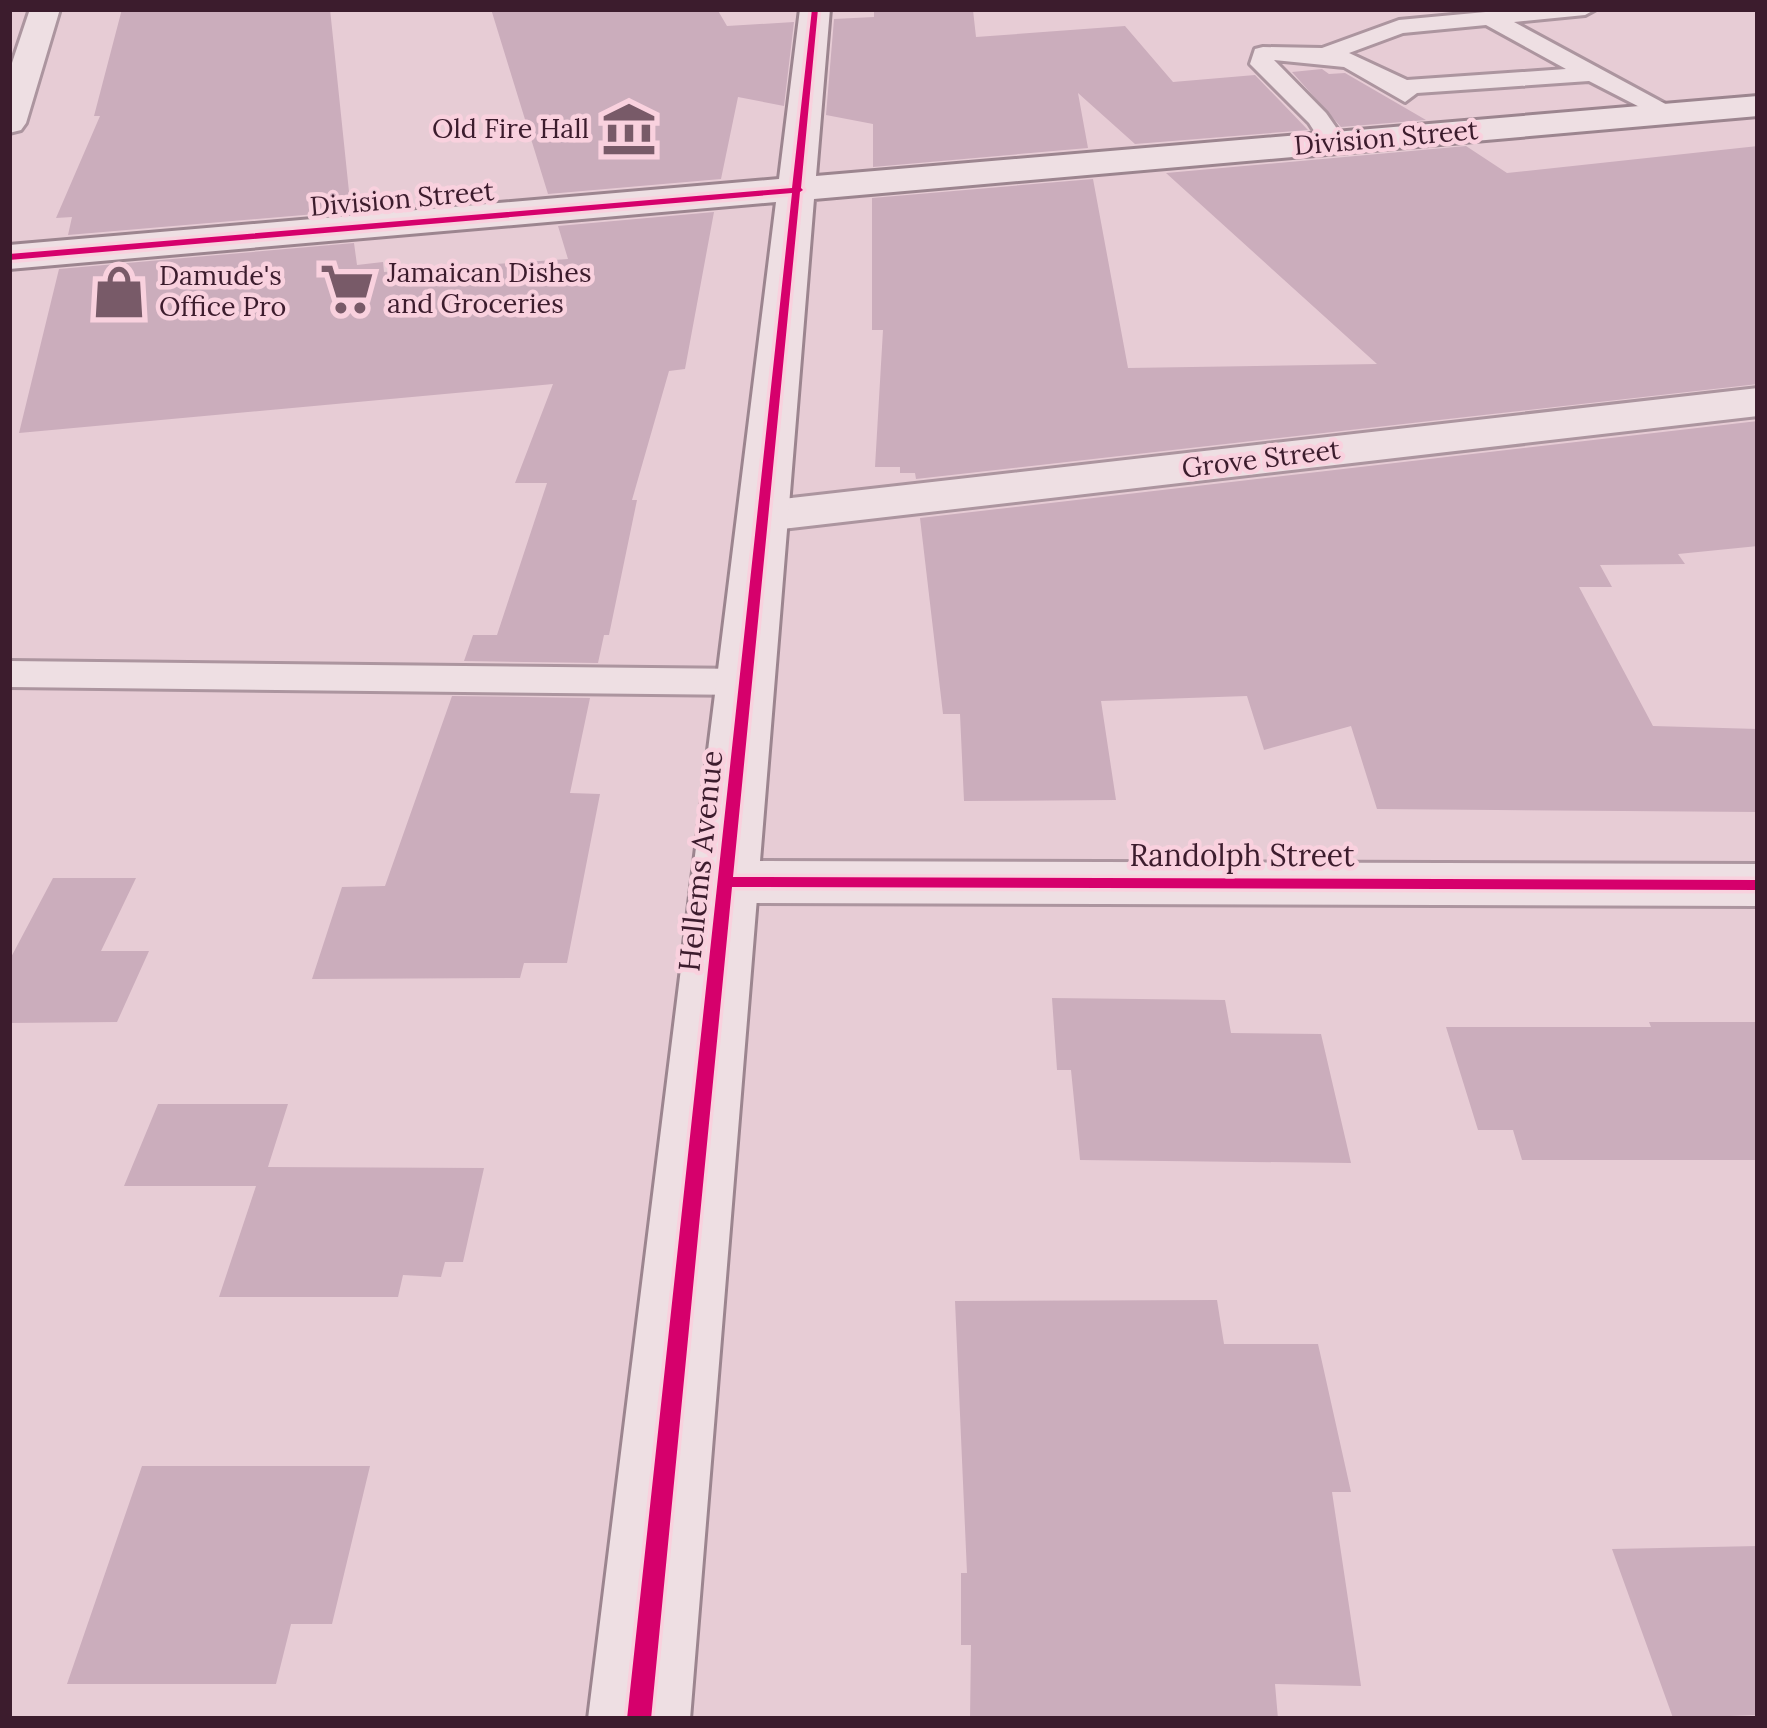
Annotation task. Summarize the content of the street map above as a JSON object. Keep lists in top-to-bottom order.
{
  "streets": {
    "street": [
      "Division Street",
      "Grove Street",
      "Randolph Street",
      "Hellems Avenue"
    ]
  },
  "crossings": [
    ["Division Street", "Hellems Avenue"],
    ["Grove Street", "Hellems Avenue"],
    ["Randolph Street", "Hellems Avenue"]
  ],
  "places": {
    "museum": ["Old Fire Hall"],
    "supermarket": ["Jamaican Dishes and Groceries"],
    "shop": ["Damude's Office Pro"]
  }
}
